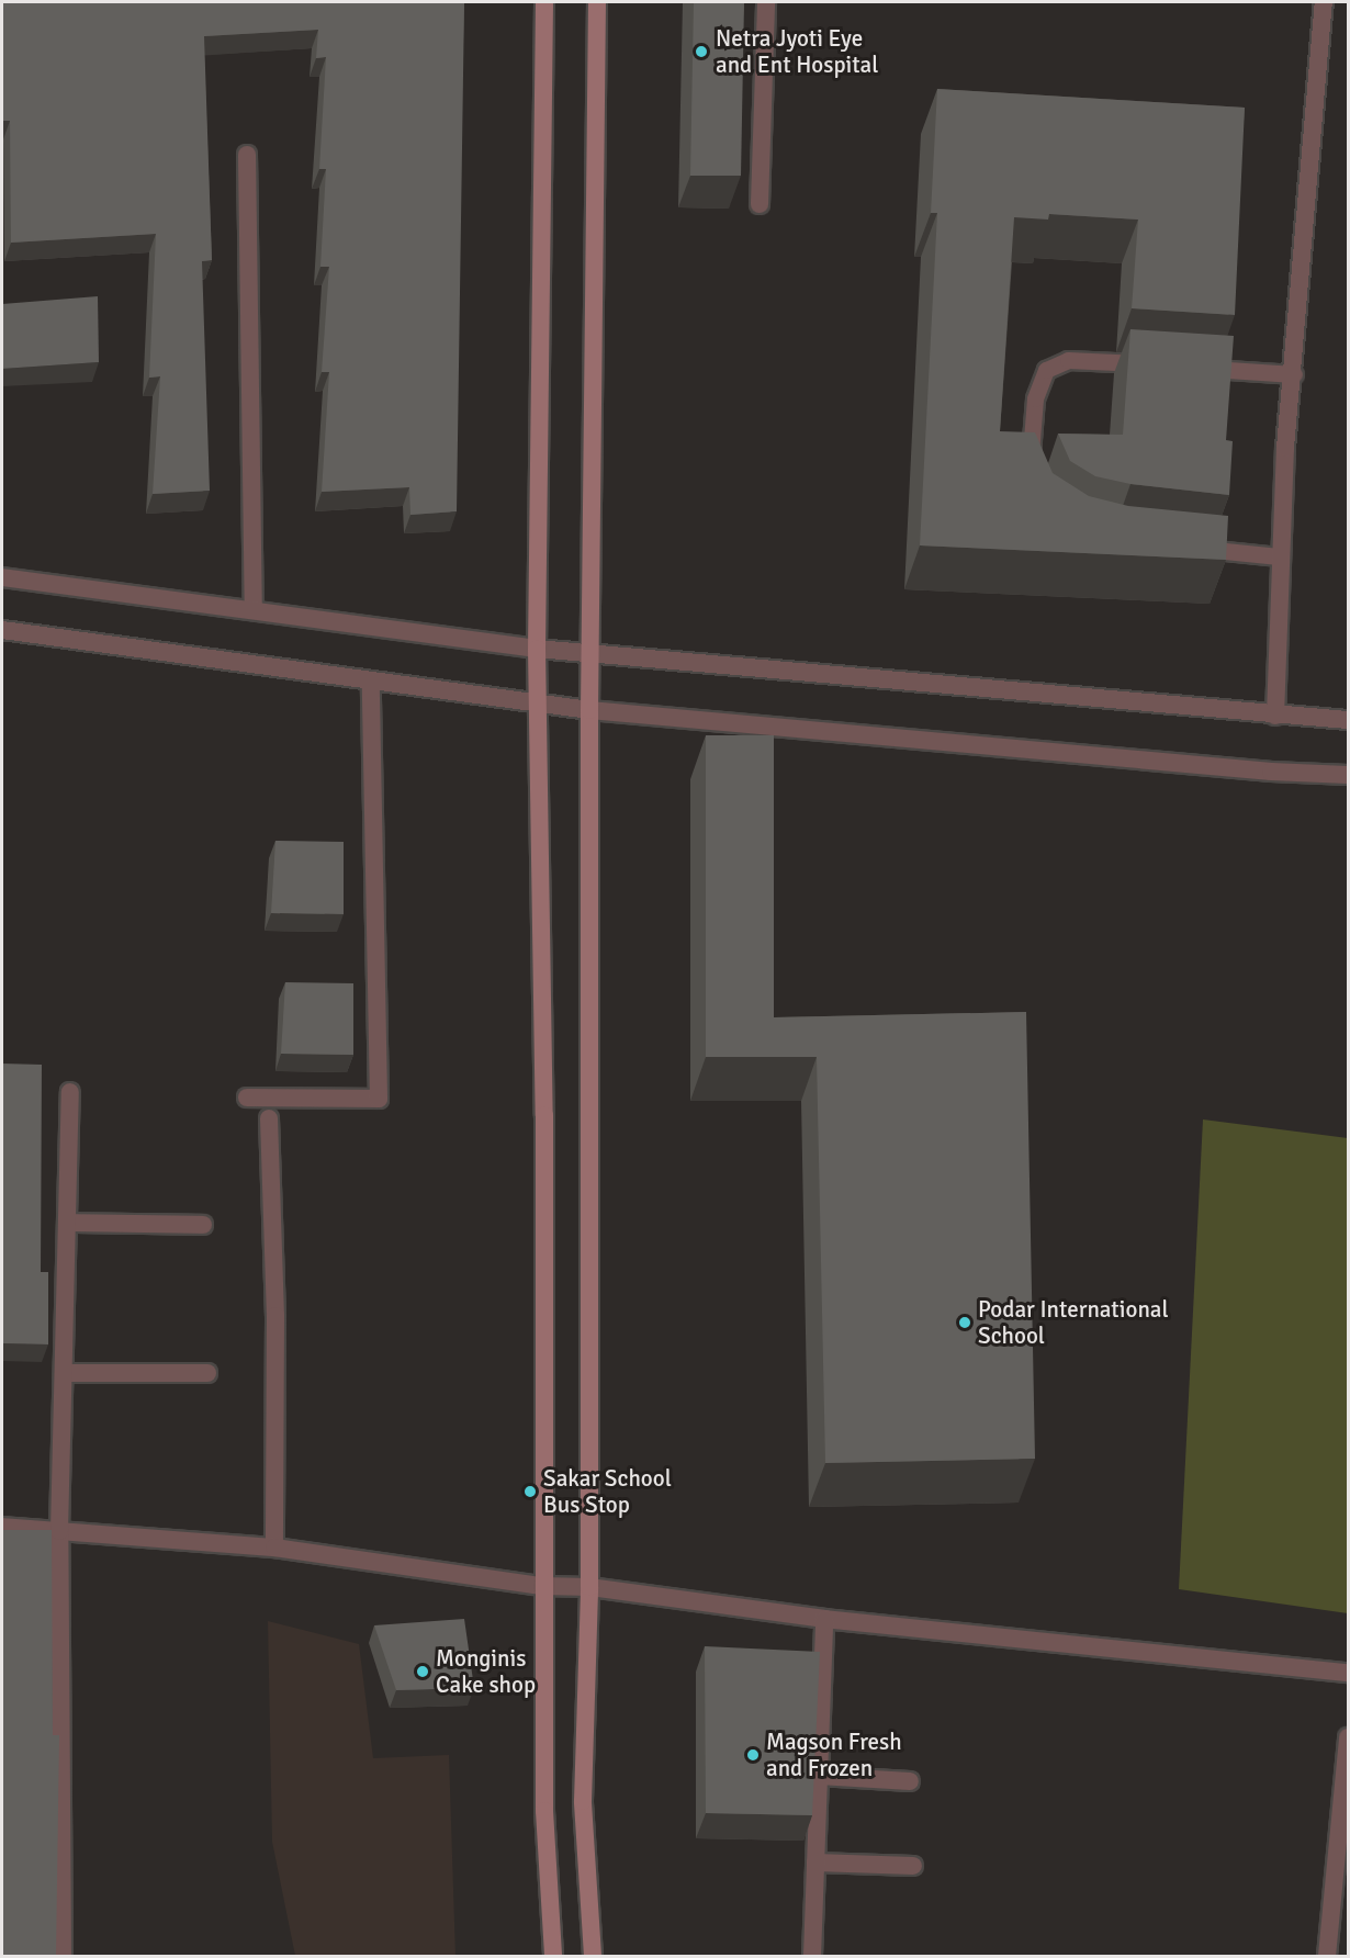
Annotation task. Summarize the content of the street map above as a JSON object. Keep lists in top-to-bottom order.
{
  "places": [
    "Netra Jyoti Eye and Ent Hospital",
    "Podar International School",
    "Sakar School Bus Stop",
    "Monginis Cake shop",
    "Magson Fresh and Frozen"
  ]
}
